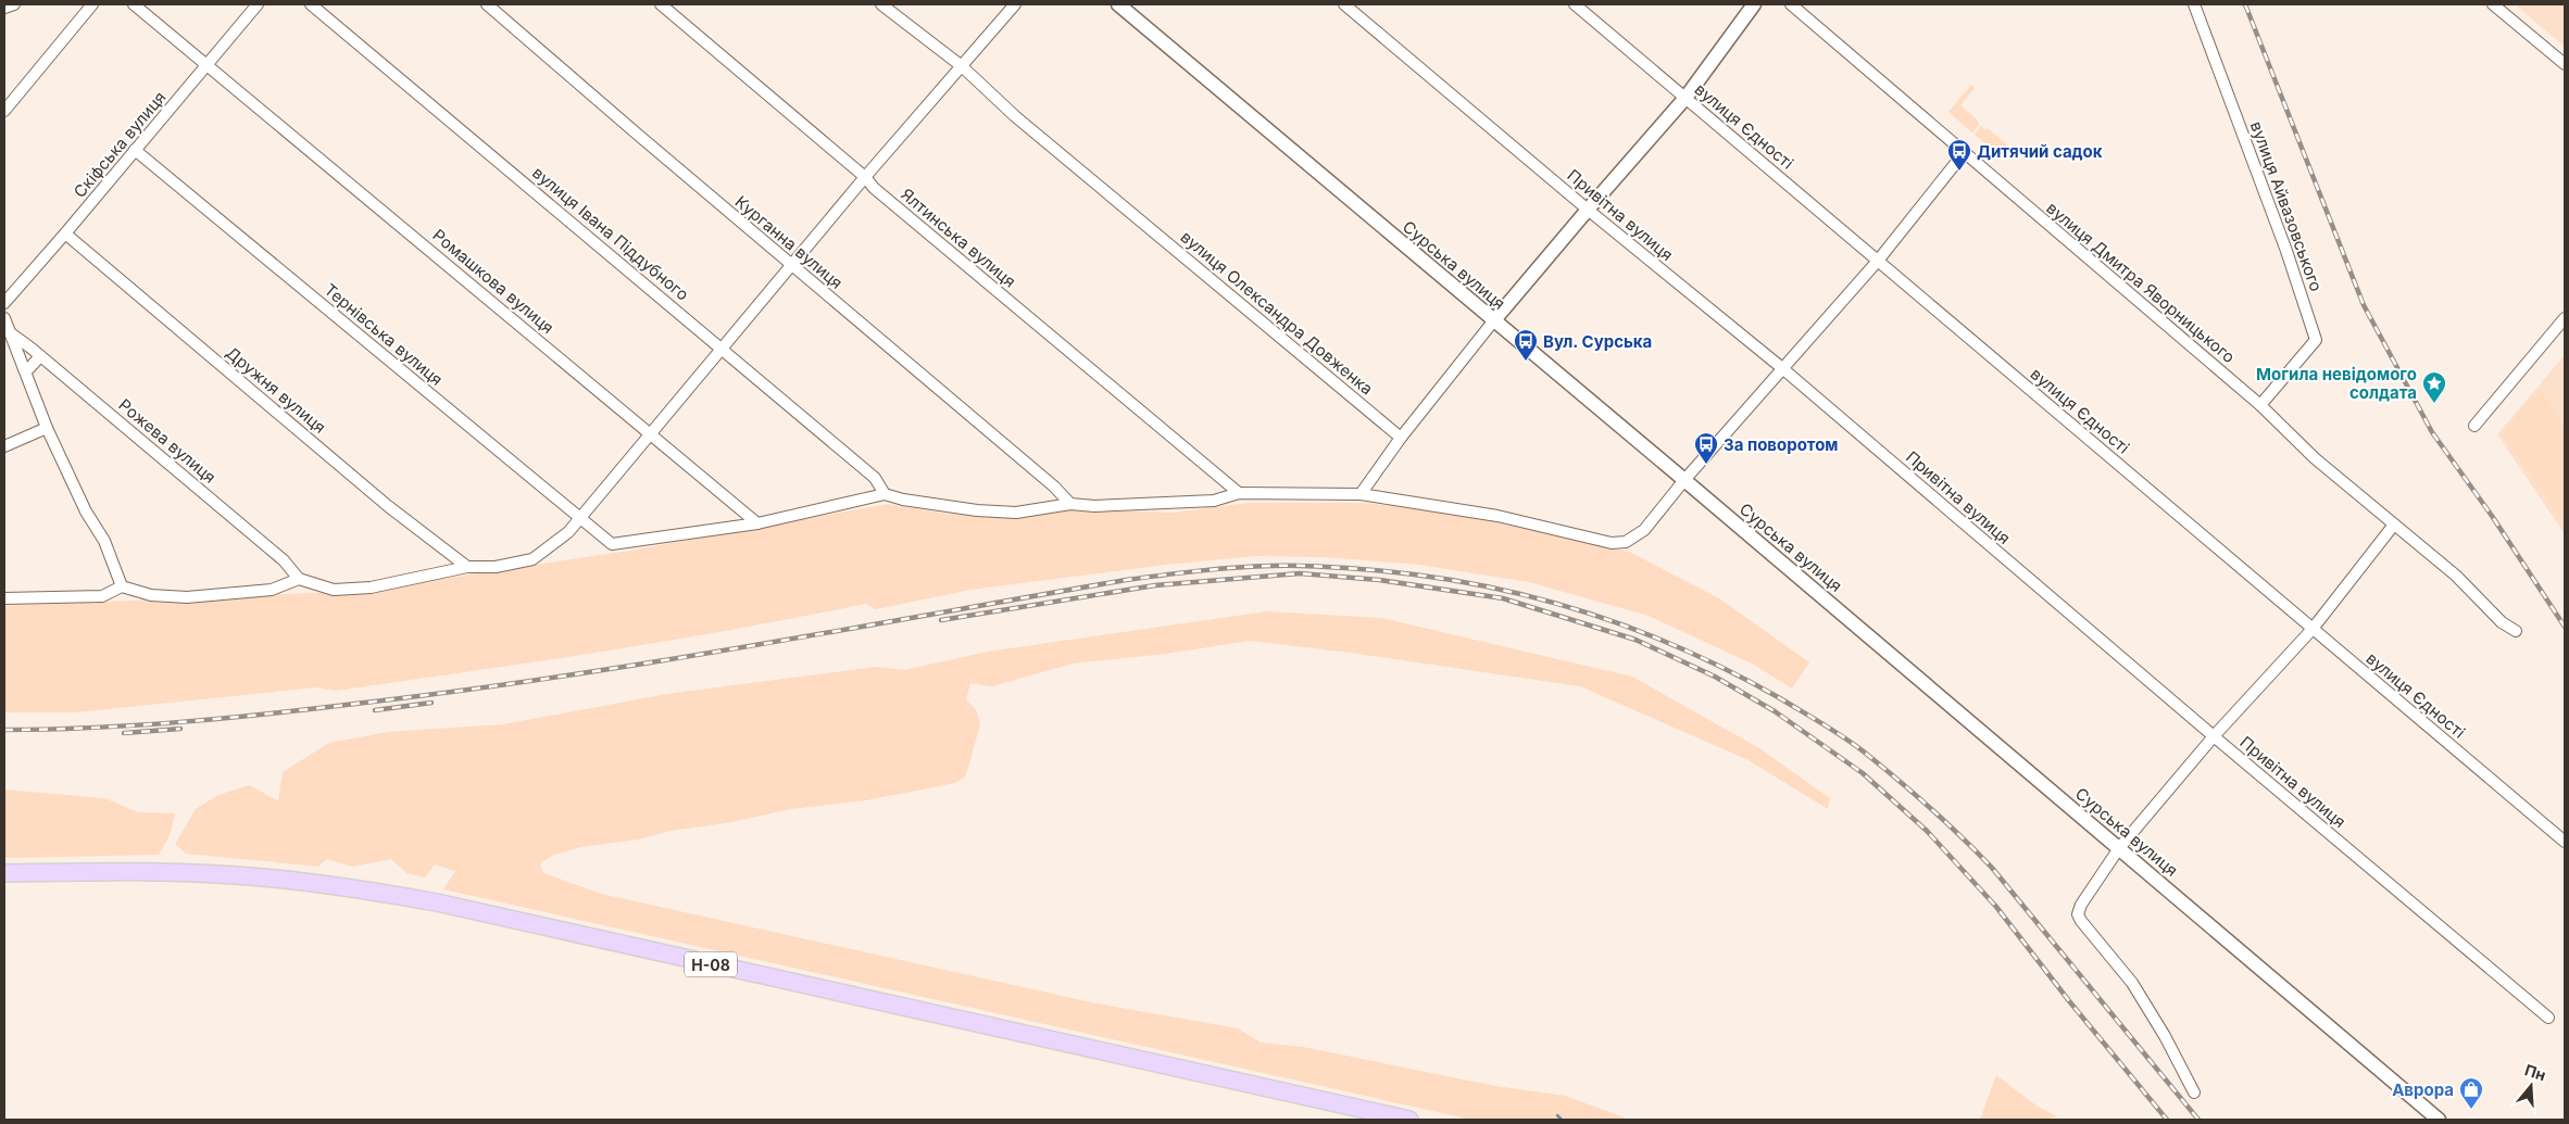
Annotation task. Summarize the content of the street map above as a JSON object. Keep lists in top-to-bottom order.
{
  "streets": {
    "main road": ["Н-08"],
    "street": [
      "вулиця Єдності",
      "Скіфська вулиця",
      "вулиця Айвазовського",
      "Привітна вулиця",
      "вулиця Івана Піддубного",
      "Ялтинська вулиця",
      "Курганна вулиця",
      "Сурська вулиця",
      "Ромашкова вулиця",
      "вулиця Дмитра Яворницького",
      "вулиця Олександра Довженка",
      "Тернівська вулиця",
      "Дружня вулиця",
      "Рожева вулиця"
    ]
  },
  "crossings": [
    ["Скіфська вулиця", "Ромашкова вулиця"],
    ["Скіфська вулиця", "Тернівська вулиця"],
    ["Скіфська вулиця", "Дружня вулиця"],
    ["вулиця Айвазовського", "вулиця Дмитра Яворницького"],
    ["Ромашкова вулиця", "Тернівська вулиця"]
  ],
  "places": {
    "bus stop": ["Дитячий садок", "Вул. Сурська", "За поворотом"],
    "place": ["Могила невідомого солдата"],
    "shop": ["Аврора"]
  },
  "north": "top"
}
